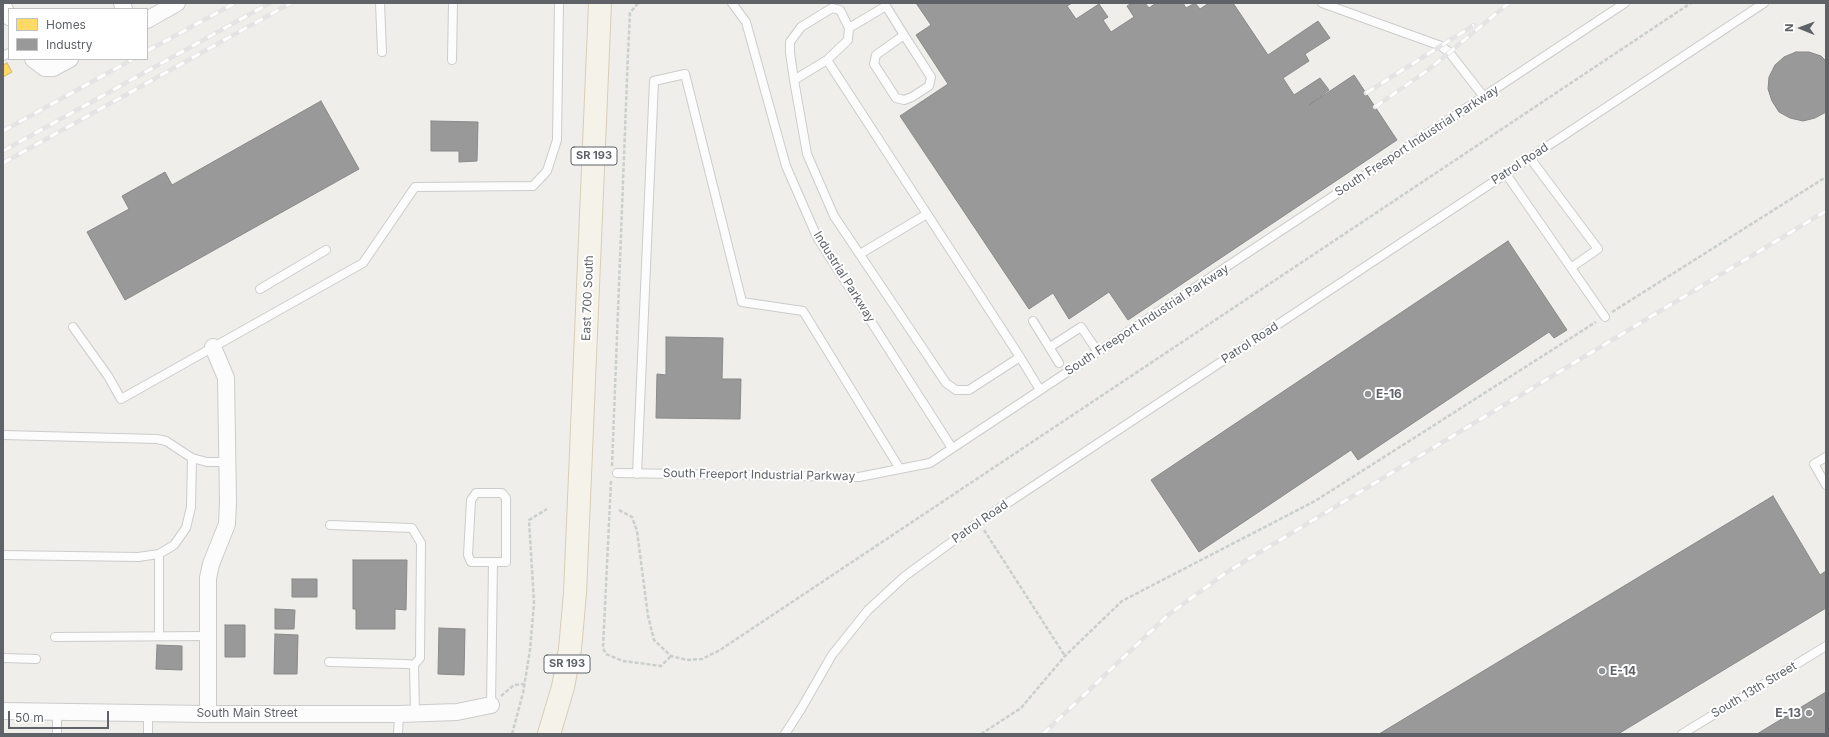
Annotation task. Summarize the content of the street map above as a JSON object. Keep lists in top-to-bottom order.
{
  "streets": {
    "main road": ["SR 193", "East 700 South"],
    "street": ["South Main Street"],
    "lane": [
      "South Freeport Industrial Parkway",
      "Patrol Road",
      "Industrial Parkway",
      "South 13th Street"
    ]
  },
  "crossings": [
    ["South Freeport Industrial Parkway", "Industrial Parkway"]
  ],
  "places": ["E-16", "E-14", "E-13"],
  "legend": ["Homes", "Industry"],
  "scale_bar": "50 m",
  "north": "left"
}
